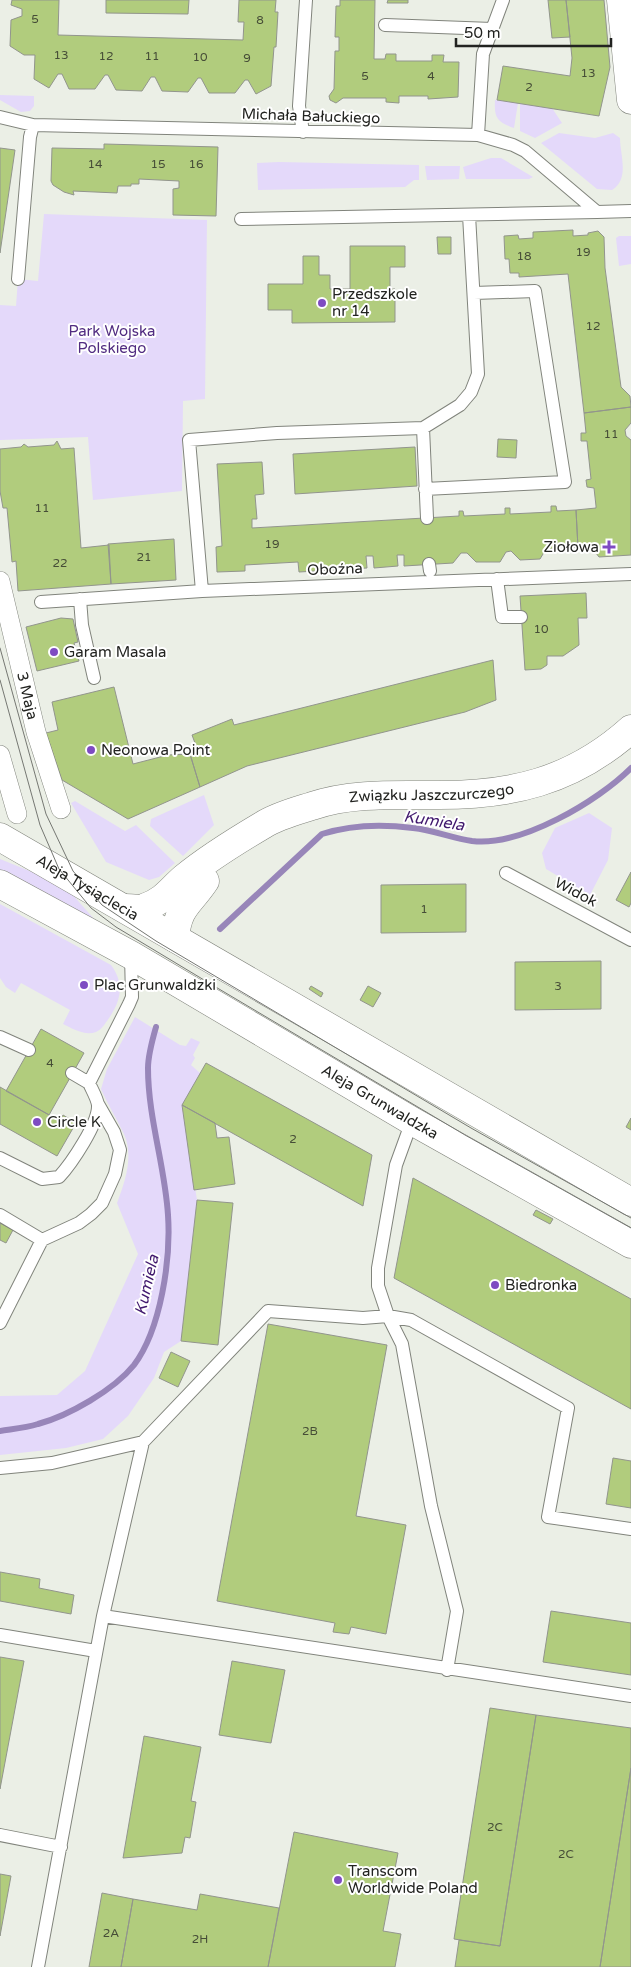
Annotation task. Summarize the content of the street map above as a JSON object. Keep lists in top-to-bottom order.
{
  "streets": {
    "main road": ["Związku Jaszczurczego", "Aleja Tysiąclecia", "Aleja Grunwaldzka"],
    "street": ["3 Maja"],
    "lane": ["Michała Bałuckiego", "Oboźna", "Widok"]
  },
  "crossings": [
    ["Związku Jaszczurczego", "Aleja Tysiąclecia"]
  ],
  "water": ["Kumiela"],
  "parks": ["Park Wojska Polskiego"],
  "places": {
    "other": [
      "Przedszkole nr 14",
      "Garam Masala",
      "Neonowa Point",
      "Plac Grunwaldzki",
      "Circle K",
      "Biedronka",
      "Transcom Worldwide Poland"
    ],
    "health": ["Ziołowa"]
  },
  "house_numbers": [
    "5",
    "8",
    "13",
    "12",
    "11",
    "10",
    "9",
    "13",
    "5",
    "4",
    "2",
    "14",
    "15",
    "16",
    "19",
    "18",
    "12",
    "11",
    "11",
    "19",
    "21",
    "22",
    "10",
    "1",
    "3",
    "4",
    "2",
    "2B",
    "2C",
    "2C",
    "2A",
    "2H"
  ],
  "scale_bar": "50 m"
}
